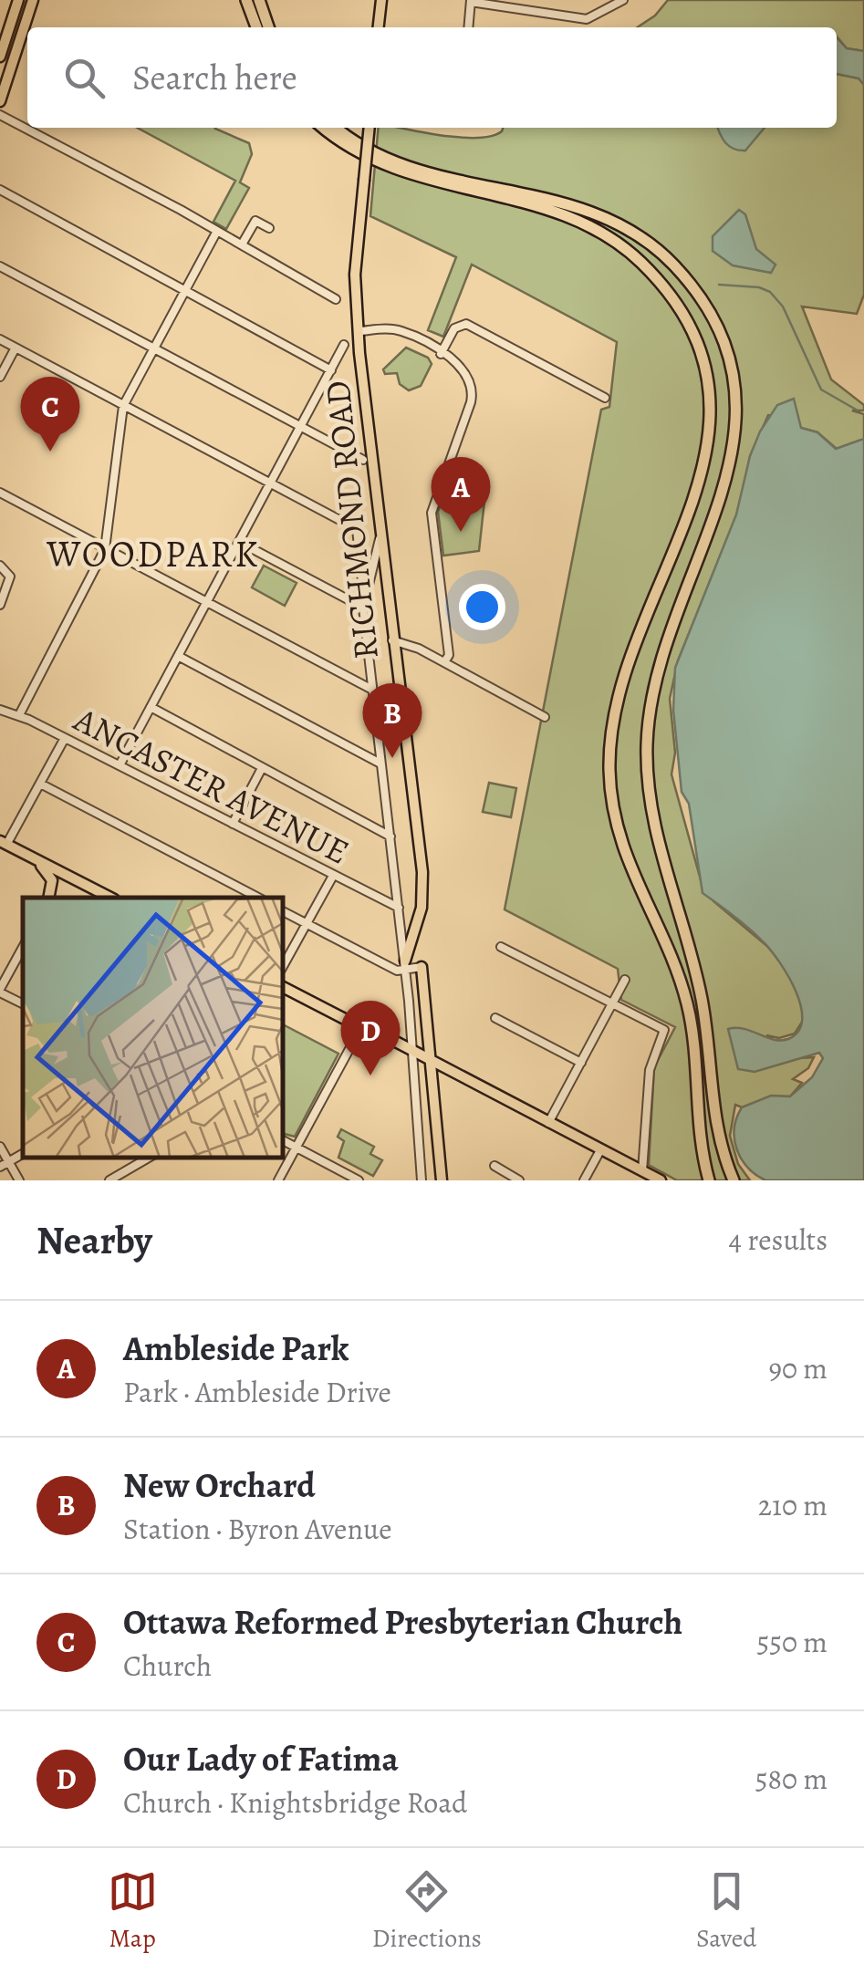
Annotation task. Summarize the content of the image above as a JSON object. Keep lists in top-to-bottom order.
{
  "streets": {
    "main road": ["RICHMOND ROAD"],
    "street": ["ANCASTER AVENUE"]
  },
  "districts": ["WOODPARK"],
  "page": {
    "search": "Search here",
    "pins": [
      "C",
      "A",
      "B",
      "D"
    ],
    "heading": ["Nearby", "4 results"],
    "list": [
      {
        "mark": "A",
        "name": "Ambleside Park",
        "note": "Park · Ambleside Drive",
        "value": "90 m"
      },
      {
        "mark": "B",
        "name": "New Orchard",
        "note": "Station · Byron Avenue",
        "value": "210 m"
      },
      {
        "mark": "C",
        "name": "Ottawa Reformed Presbyterian Church",
        "note": "Church",
        "value": "550 m"
      },
      {
        "mark": "D",
        "name": "Our Lady of Fatima",
        "note": "Church · Knightsbridge Road",
        "value": "580 m"
      }
    ],
    "nav": ["Map", "Directions", "Saved"]
  }
}
